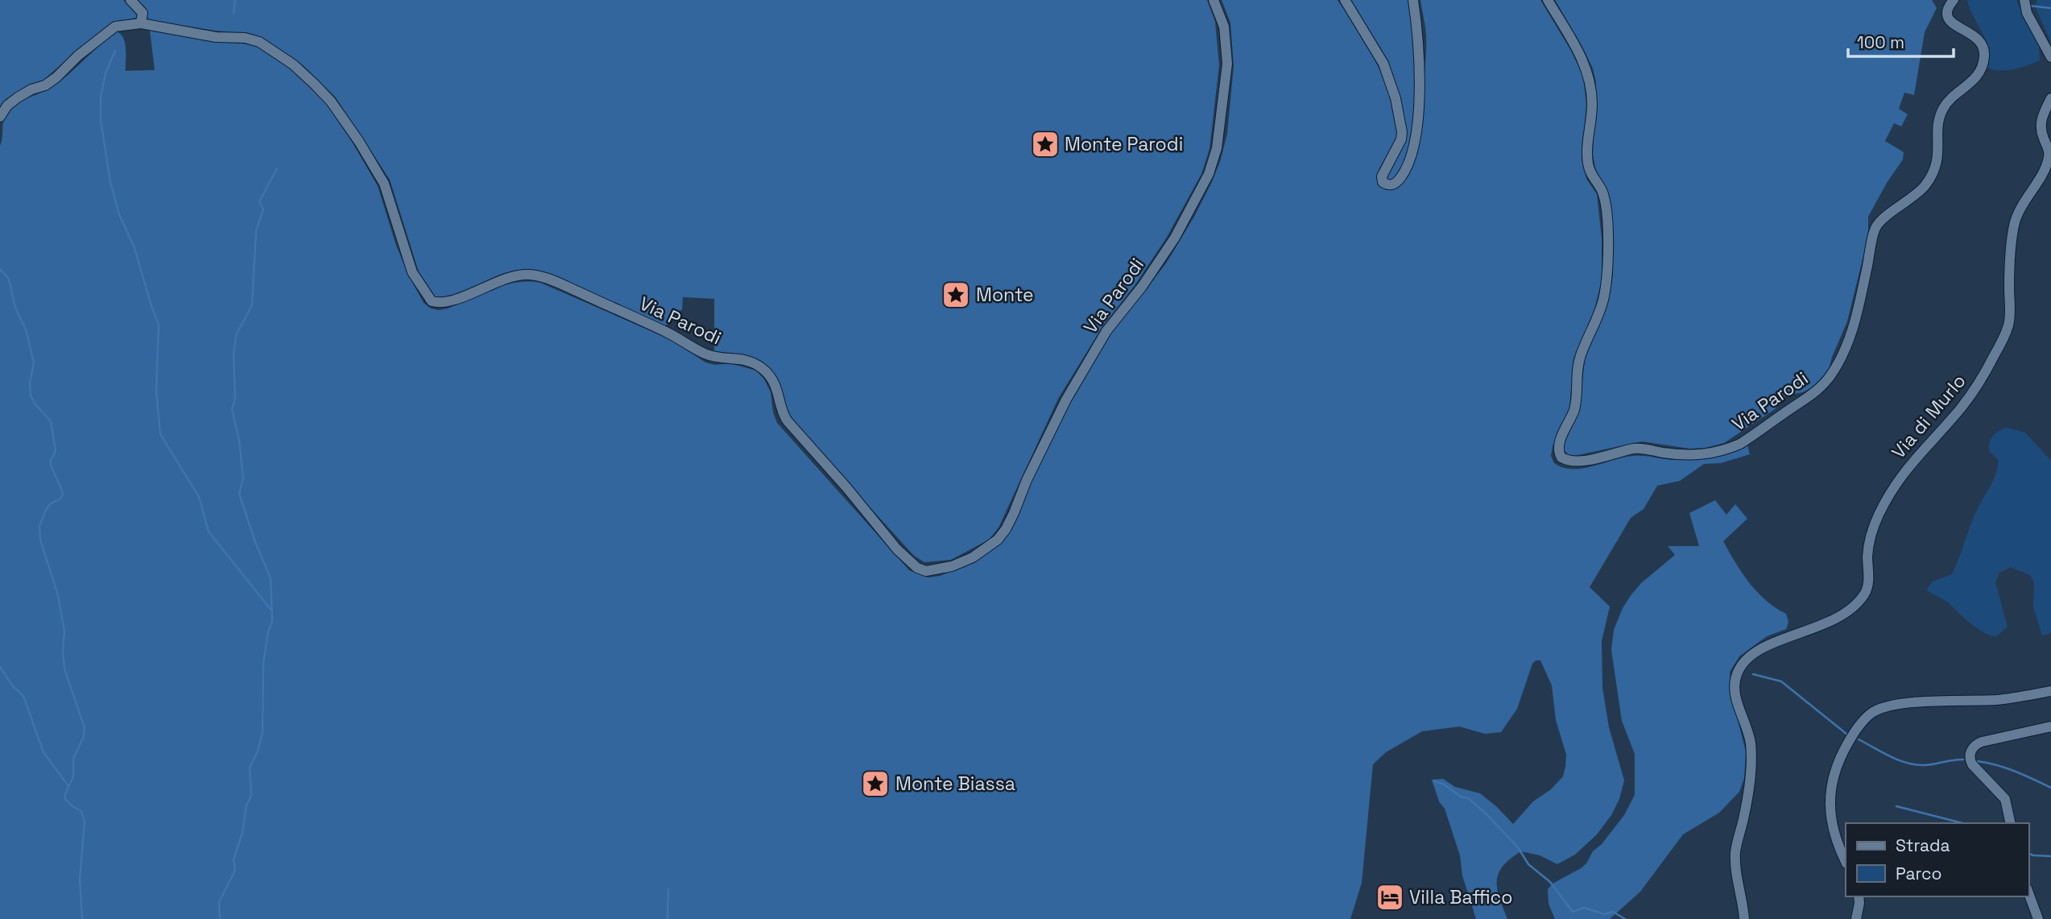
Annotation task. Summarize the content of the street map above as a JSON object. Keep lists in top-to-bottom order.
{
  "streets": {
    "street": ["Via Parodi", "Via di Murlo"]
  },
  "places": {
    "place": ["Monte Parodi", "Monte", "Monte Biassa"],
    "hotel": ["Villa Baffico"]
  },
  "legend": ["Strada", "Parco"],
  "scale_bar": "100 m"
}
